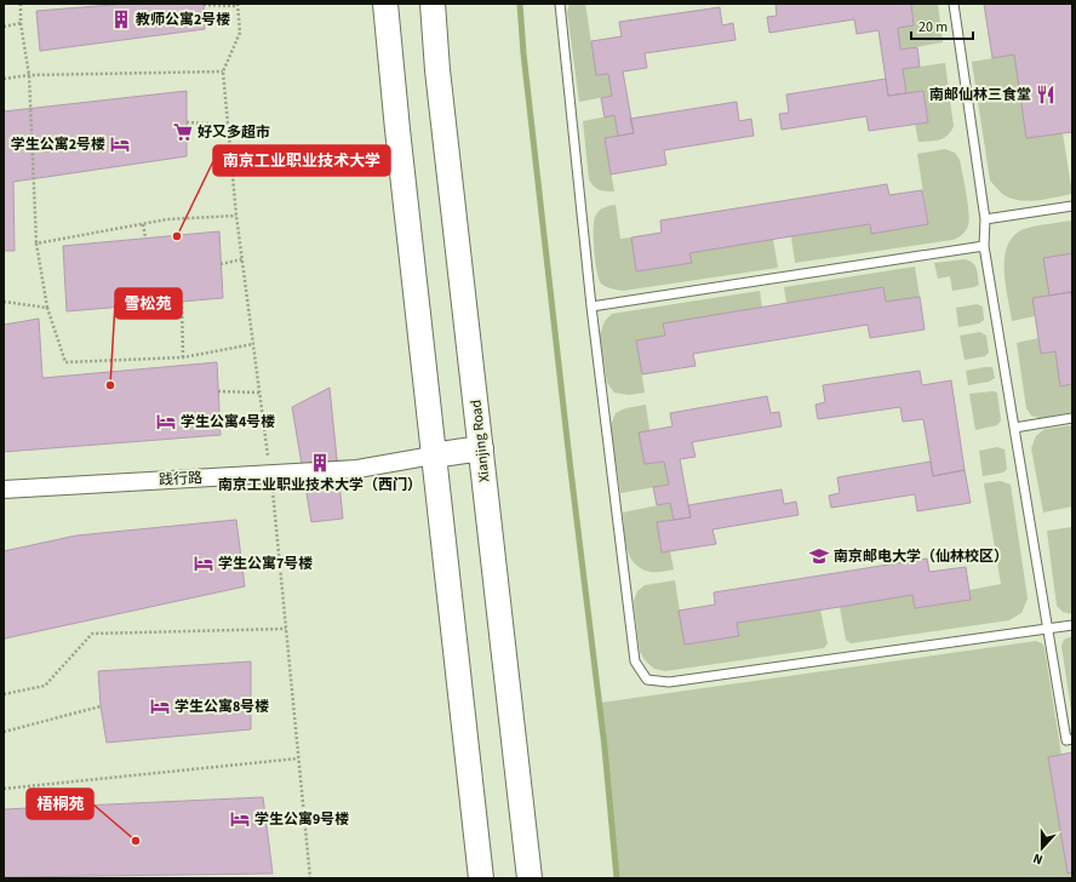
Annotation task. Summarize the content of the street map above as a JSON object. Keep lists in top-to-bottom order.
{
  "streets": {
    "main road": ["Xianjing Road"],
    "street": ["践行路"]
  },
  "places": {
    "building": ["教师公寓2号楼", "南京工业职业技术大学（西门）"],
    "restaurant": ["南邮仙林三食堂"],
    "supermarket": ["好又多超市"],
    "hotel": [
      "学生公寓2号楼",
      "学生公寓4号楼",
      "学生公寓7号楼",
      "学生公寓8号楼",
      "学生公寓9号楼"
    ],
    "other": ["南京工业职业技术大学", "雪松苑", "梧桐苑"],
    "school or university": ["南京邮电大学（仙林校区）"]
  },
  "scale_bar": "20 m",
  "north": "bottom"
}
